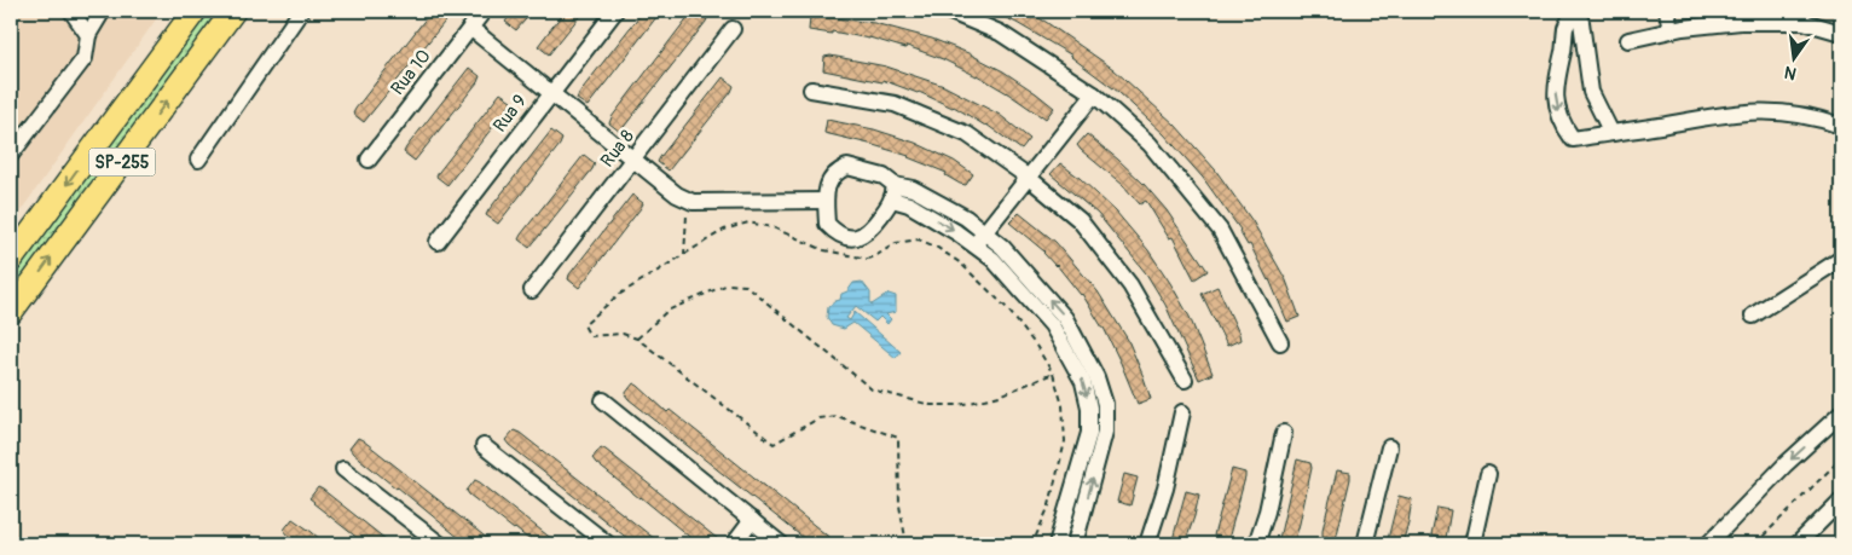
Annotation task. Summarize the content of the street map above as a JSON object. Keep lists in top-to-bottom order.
{
  "streets": {
    "highway": ["SP-255"],
    "street": ["Rua 10", "Rua 9", "Rua 8"]
  },
  "north": "bottom"
}
